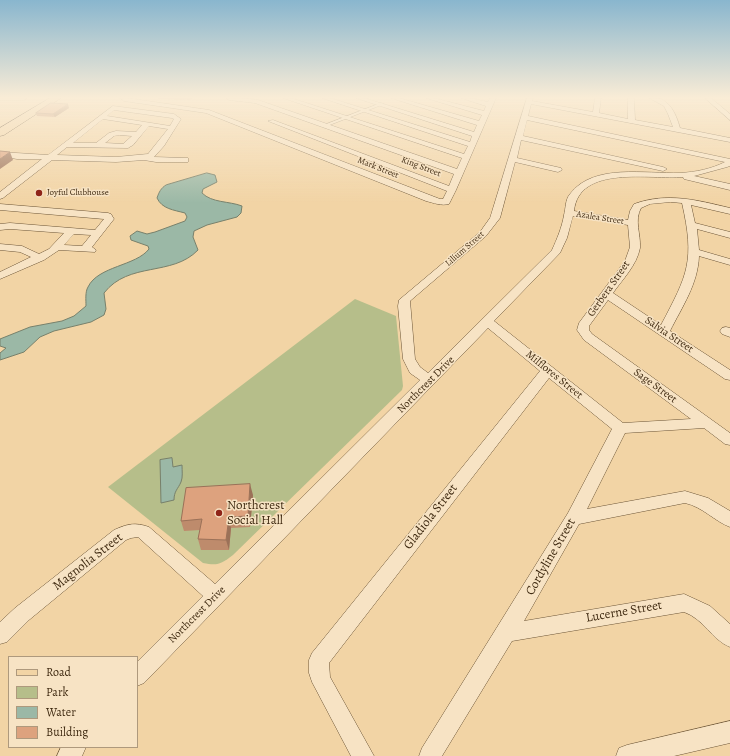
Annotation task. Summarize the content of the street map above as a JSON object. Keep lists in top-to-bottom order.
{
  "streets": {
    "street": [
      "King Street",
      "Mark Street",
      "Azalea Street",
      "Lilium Street",
      "Gerbera Street",
      "Salvia Street",
      "Milflores Street",
      "Northcrest Drive",
      "Sage Street",
      "Gladiola Street",
      "Cordyline Street",
      "Magnolia Street",
      "Lucerne Street"
    ]
  },
  "crossings": [
    ["King Street", "Mark Street"],
    ["Azalea Street", "Gerbera Street"],
    ["Azalea Street", "Northcrest Drive"],
    ["Lilium Street", "Northcrest Drive"],
    ["Gerbera Street", "Salvia Street"],
    ["Gerbera Street", "Sage Street"],
    ["Milflores Street", "Northcrest Drive"],
    ["Milflores Street", "Gladiola Street"],
    ["Milflores Street", "Cordyline Street"],
    ["Northcrest Drive", "Magnolia Street"],
    ["Cordyline Street", "Lucerne Street"]
  ],
  "places": ["Joyful Clubhouse", "Northcrest Social Hall"],
  "legend": [
    "Road",
    "Park",
    "Water",
    "Building"
  ]
}
